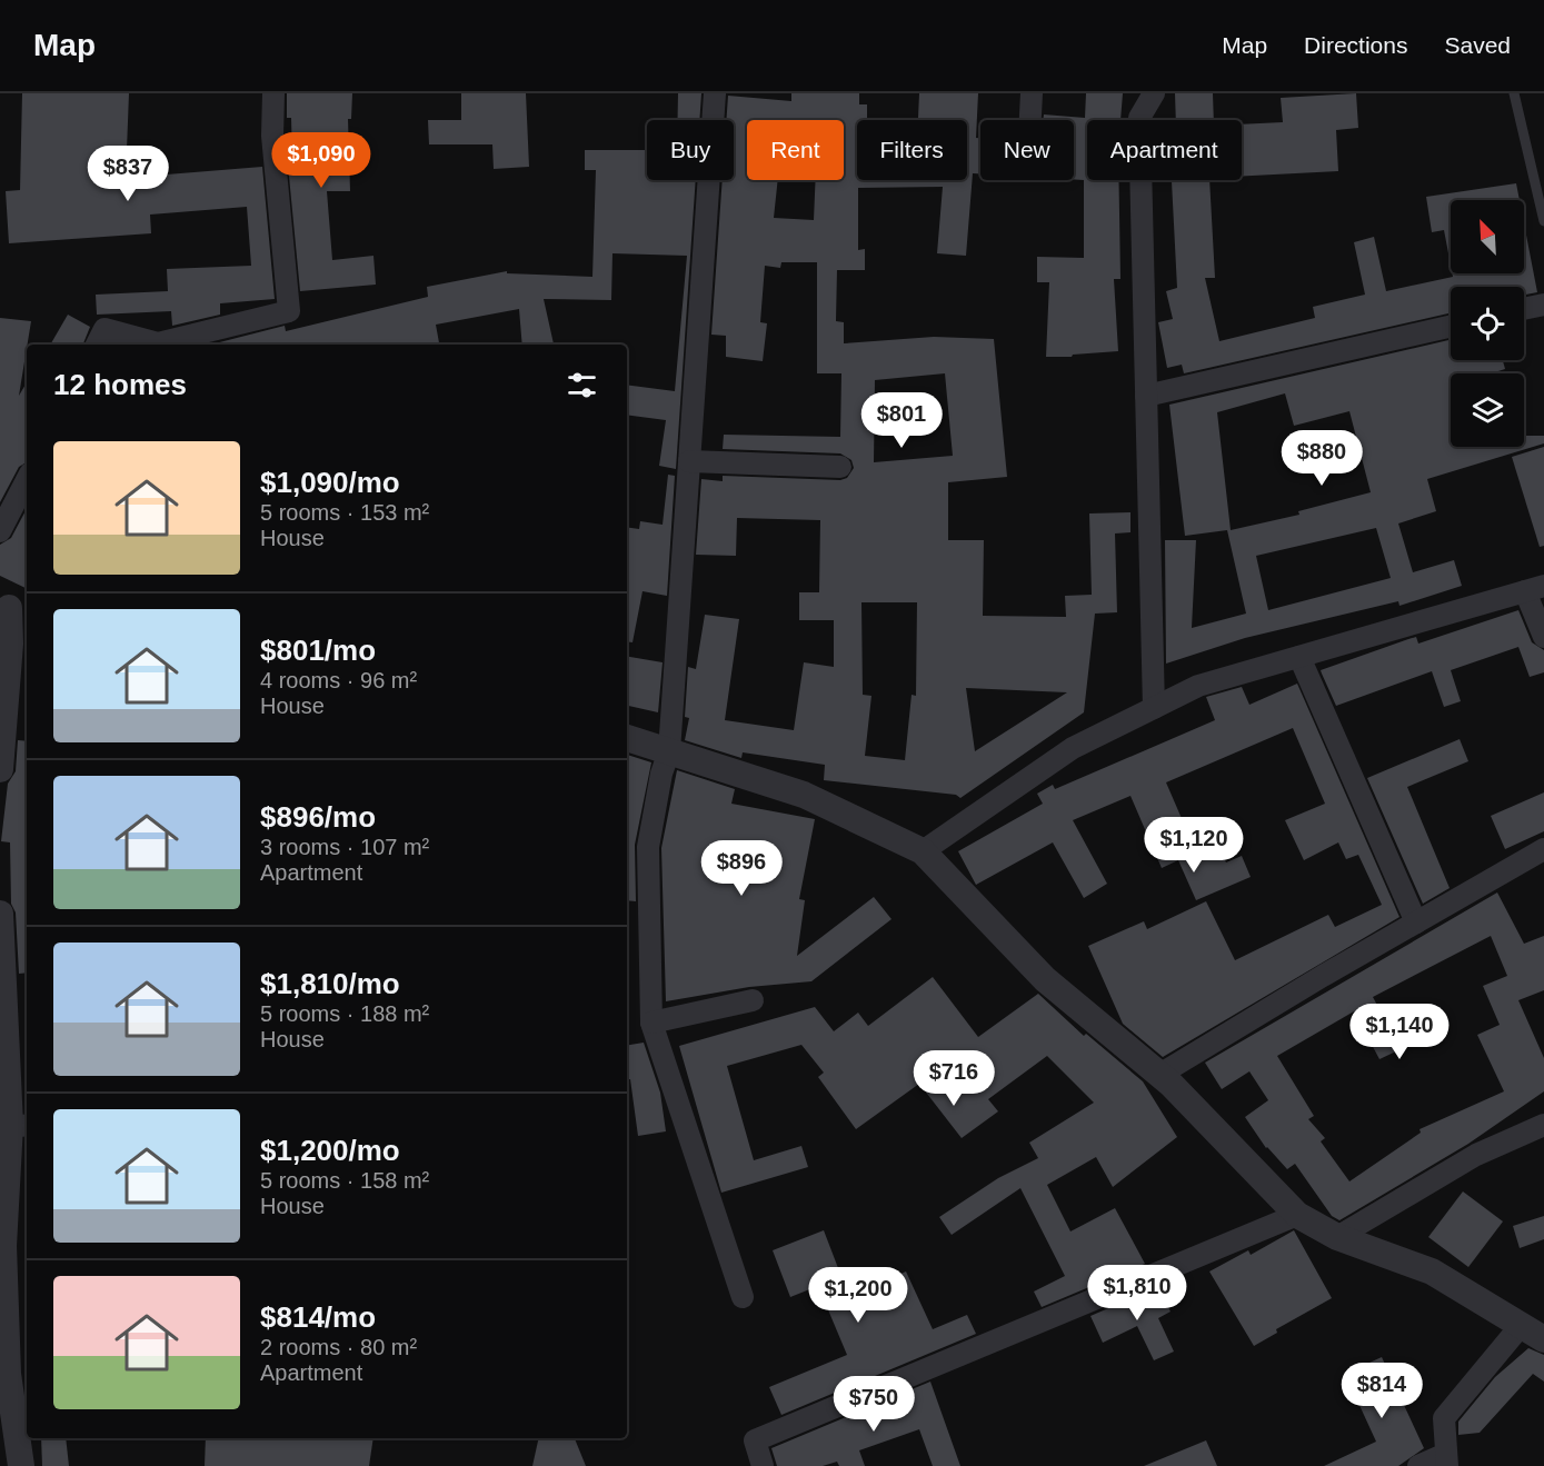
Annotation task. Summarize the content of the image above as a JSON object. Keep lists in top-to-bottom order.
{
  "north": "top left",
  "page": {
    "header": "Map",
    "nav": ["Map", "Directions", "Saved"],
    "chip": [
      "Buy",
      "Rent",
      "Filters",
      "New",
      "Apartment"
    ],
    "price": [
      "$1,090",
      "$837",
      "$801",
      "$880",
      "$1,120",
      "$896",
      "$1,140",
      "$716",
      "$1,810",
      "$1,200",
      "$814",
      "$750"
    ],
    "heading": "12 homes",
    "list": [
      {
        "name": "$1,090/mo",
        "note": "5 rooms · 153 m² · House"
      },
      {
        "name": "$801/mo",
        "note": "4 rooms · 96 m² · House"
      },
      {
        "name": "$896/mo",
        "note": "3 rooms · 107 m² · Apartment"
      },
      {
        "name": "$1,810/mo",
        "note": "5 rooms · 188 m² · House"
      },
      {
        "name": "$1,200/mo",
        "note": "5 rooms · 158 m² · House"
      },
      {
        "name": "$814/mo",
        "note": "2 rooms · 80 m² · Apartment"
      }
    ]
  }
}
